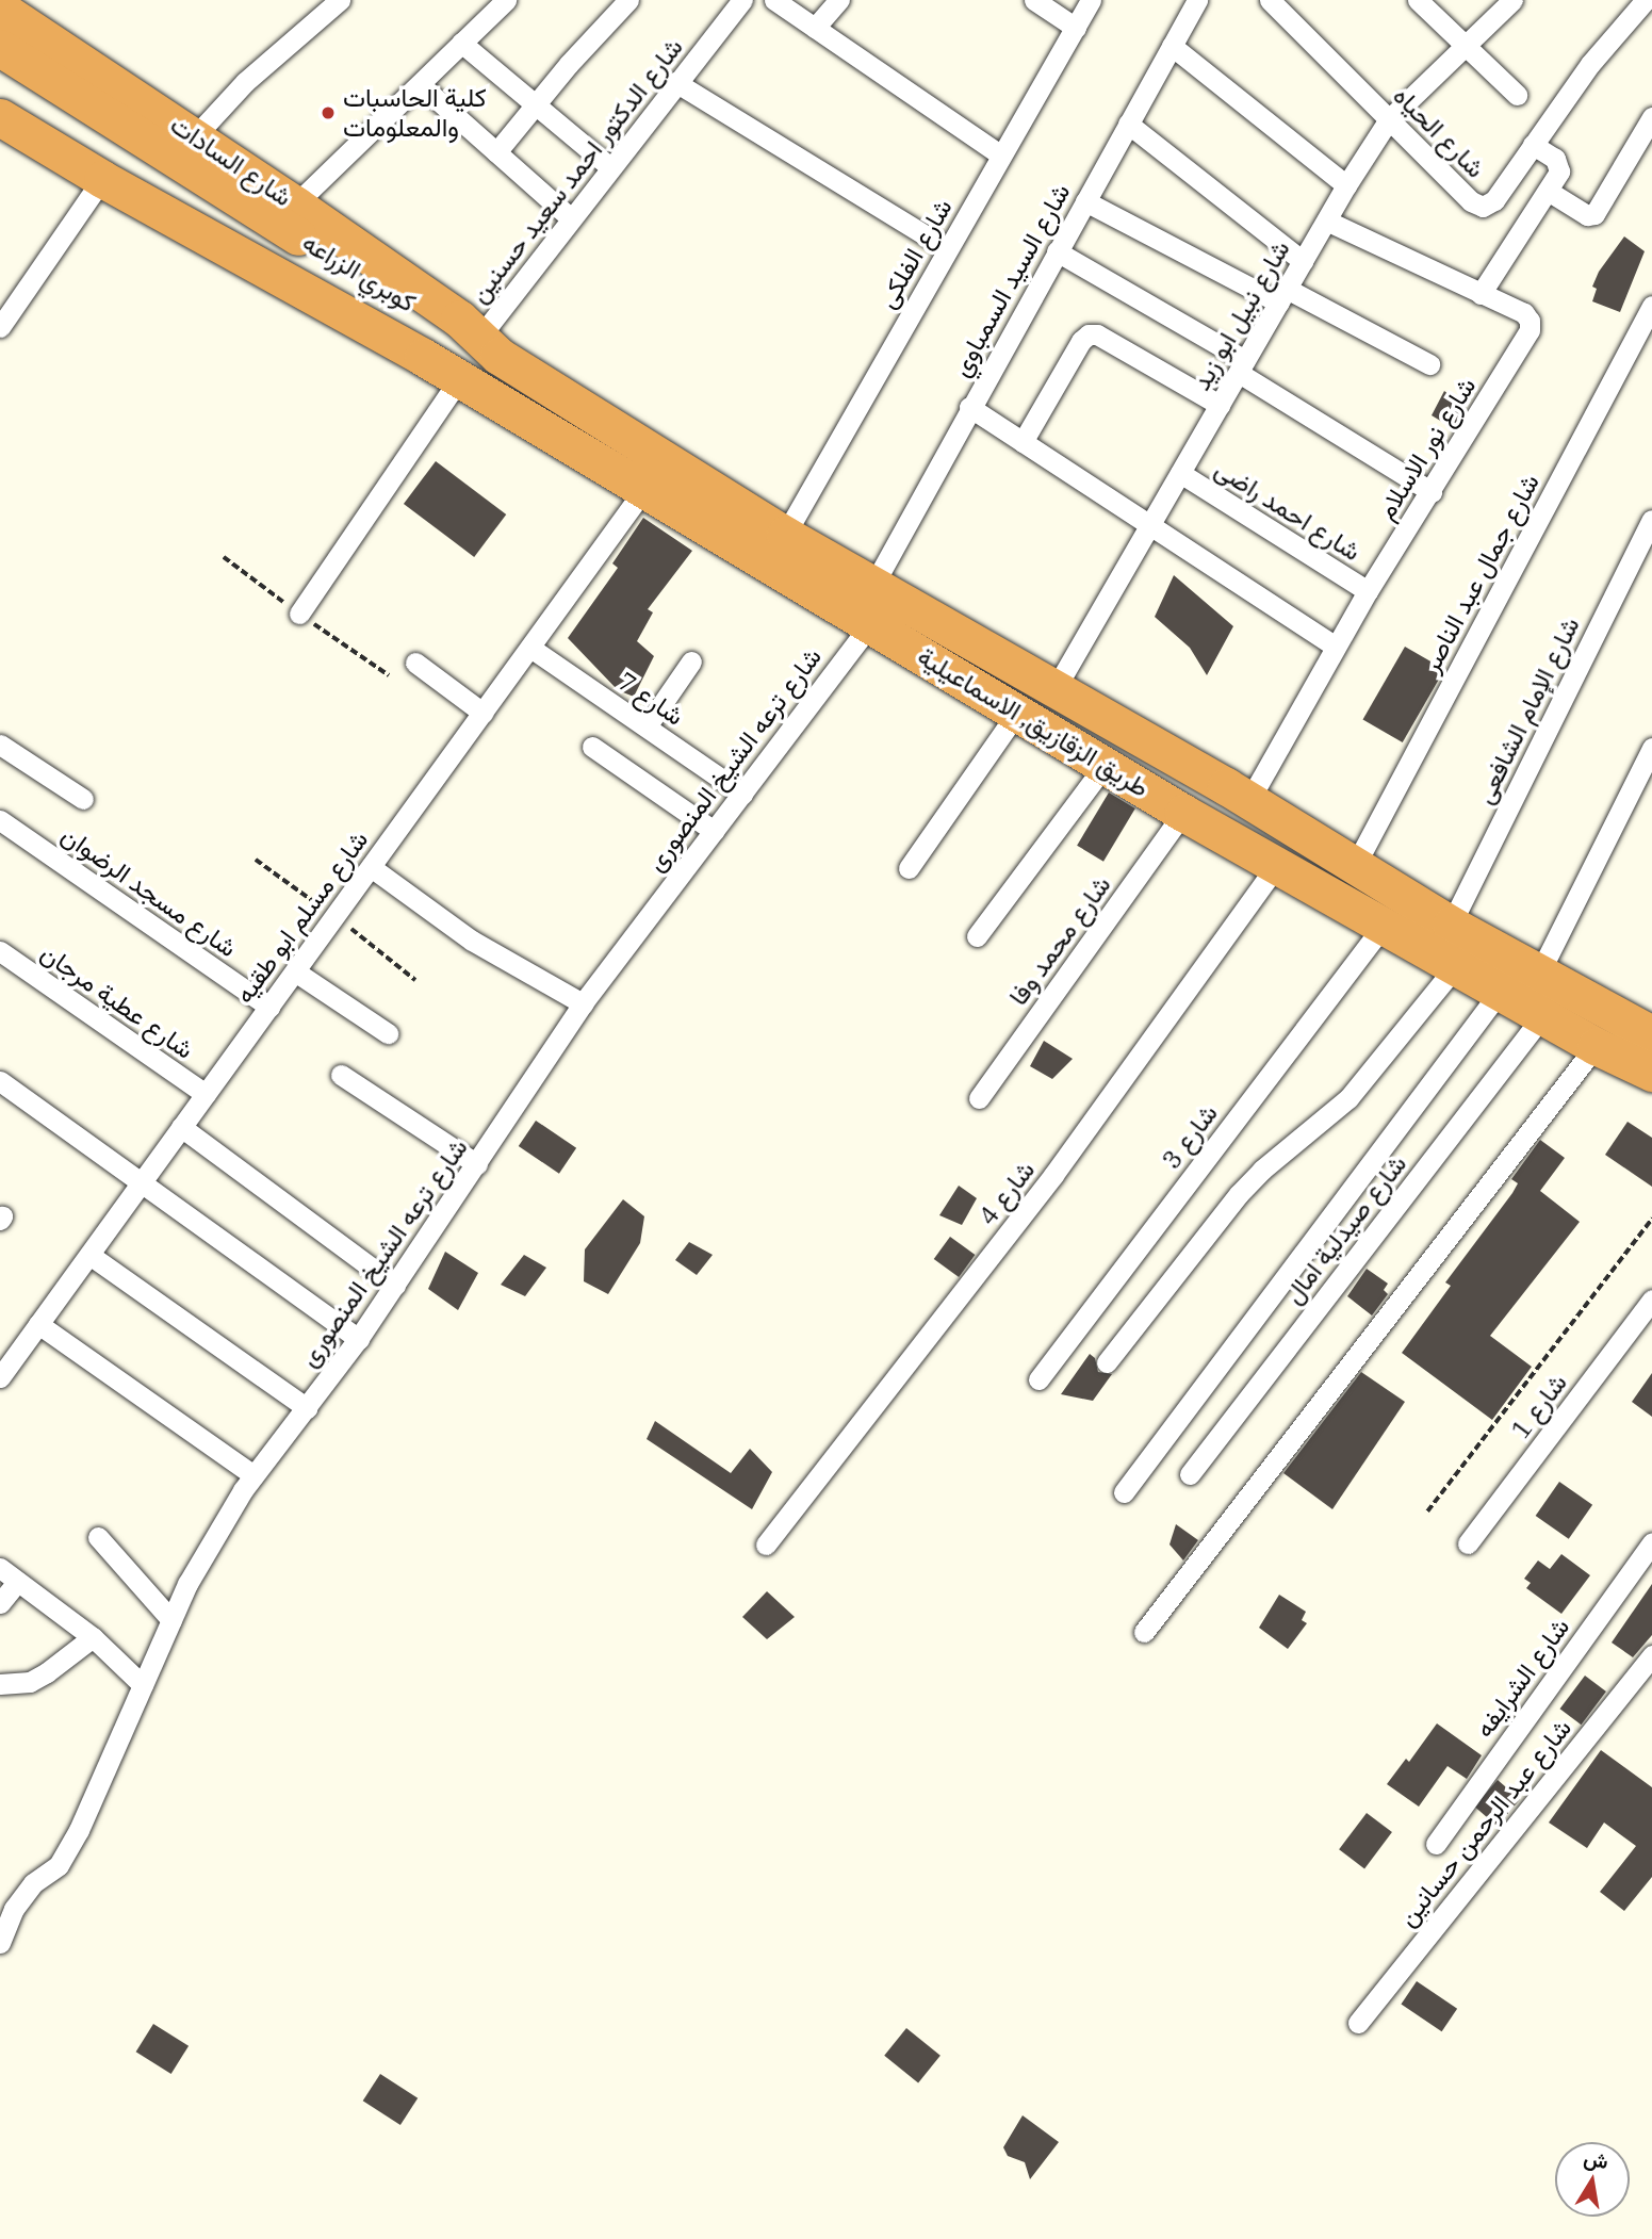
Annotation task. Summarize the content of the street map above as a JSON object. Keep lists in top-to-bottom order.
{
  "streets": {
    "highway": ["شارع السادات", "كوبري الزراعه", "طريق الزقازيق, الاسماعيلية"],
    "street": [
      "شارع الحياه",
      "شارع الدكتور احمد سعيد حسنين",
      "شارع الفلكى",
      "شارع السيد السمباوي",
      "شارع نبيل ابو زيد",
      "شارع نور الاسلام",
      "شارع احمد راضى",
      "شارع جمال عبد الناصر",
      "شارع 7",
      "شارع الإمام الشافعى",
      "شارع ترعه الشيخ المنصورى",
      "شارع مسجد الرضوان",
      "شارع مسلم ابو طقيه",
      "شارع محمد وفا",
      "شارع عطية مرجان",
      "شارع 3",
      "شارع 4",
      "شارع صيدلية امال",
      "شارع 1",
      "شارع الشرايفه",
      "شارع عبد الرحمن حسانين"
    ]
  },
  "crossings": [
    ["شارع الحياه", "شارع نبيل ابو زيد"],
    ["شارع السادات", "شارع الدكتور احمد سعيد حسنين"],
    ["شارع السادات", "كوبري الزراعه"],
    ["شارع السادات", "طريق الزقازيق, الاسماعيلية"],
    ["شارع الدكتور احمد سعيد حسنين", "كوبري الزراعه"],
    ["شارع الدكتور احمد سعيد حسنين", "طريق الزقازيق, الاسماعيلية"],
    ["شارع الفلكى", "طريق الزقازيق, الاسماعيلية"],
    ["كوبري الزراعه", "طريق الزقازيق, الاسماعيلية"],
    ["شارع السيد السمباوي", "طريق الزقازيق, الاسماعيلية"],
    ["شارع نبيل ابو زيد", "شارع نور الاسلام"],
    ["شارع نبيل ابو زيد", "شارع احمد راضى"],
    ["شارع نبيل ابو زيد", "طريق الزقازيق, الاسماعيلية"],
    ["شارع نور الاسلام", "شارع احمد راضى"],
    ["شارع نور الاسلام", "طريق الزقازيق, الاسماعيلية"],
    ["شارع جمال عبد الناصر", "طريق الزقازيق, الاسماعيلية"],
    ["شارع 7", "شارع ترعه الشيخ المنصورى"],
    ["شارع 7", "شارع مسلم ابو طقيه"],
    ["شارع الإمام الشافعى", "طريق الزقازيق, الاسماعيلية"],
    ["طريق الزقازيق, الاسماعيلية", "شارع ترعه الشيخ المنصورى"],
    ["طريق الزقازيق, الاسماعيلية", "شارع مسلم ابو طقيه"],
    ["طريق الزقازيق, الاسماعيلية", "شارع محمد وفا"],
    ["طريق الزقازيق, الاسماعيلية", "شارع 3"],
    ["طريق الزقازيق, الاسماعيلية", "شارع 4"],
    ["طريق الزقازيق, الاسماعيلية", "شارع صيدلية امال"],
    ["شارع مسجد الرضوان", "شارع مسلم ابو طقيه"],
    ["شارع مسلم ابو طقيه", "شارع عطية مرجان"]
  ],
  "places": ["كلية الحاسبات والمعلومات"],
  "north": "top"
}
